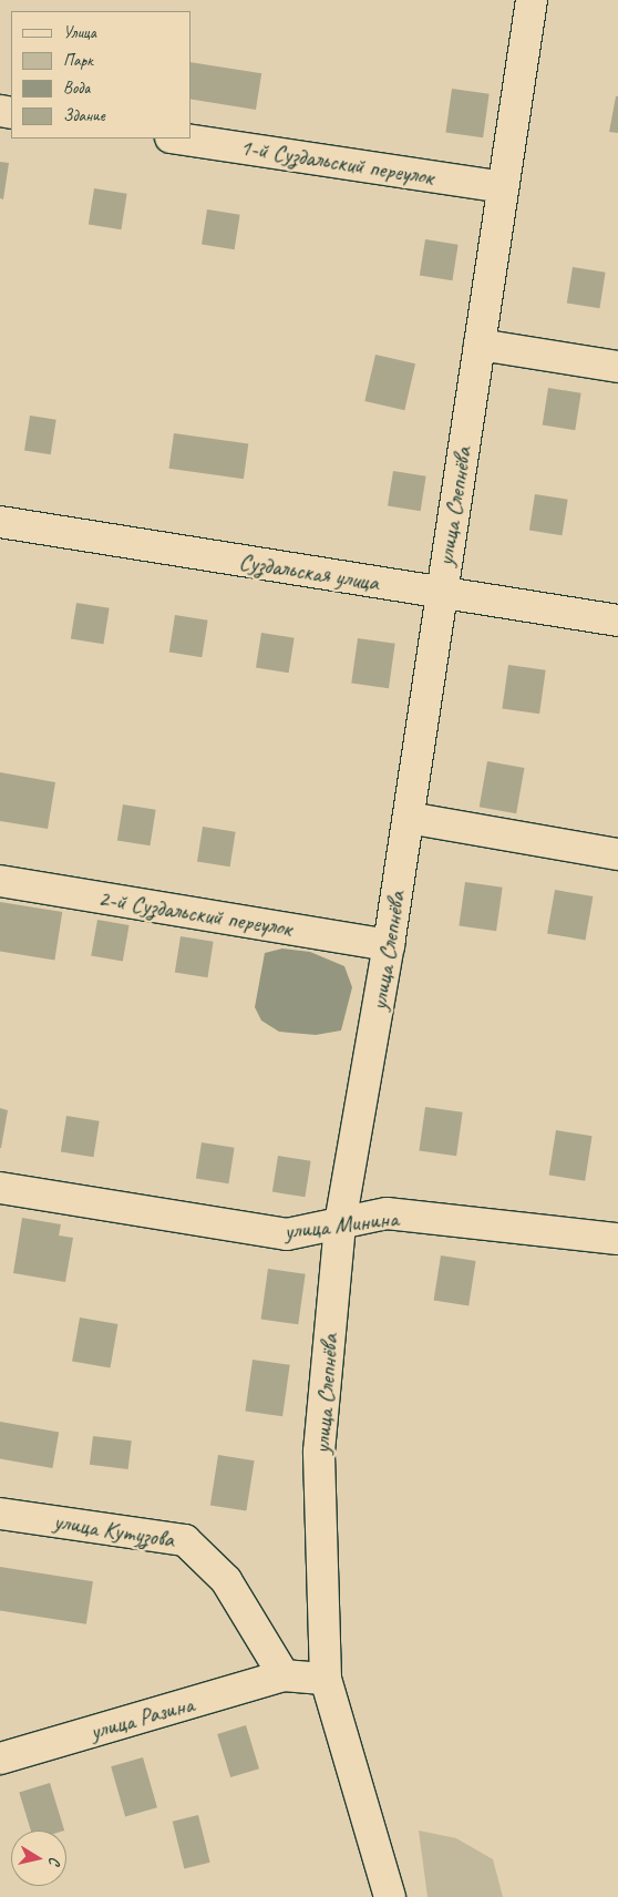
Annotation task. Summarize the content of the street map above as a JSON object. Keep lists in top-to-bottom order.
{
  "streets": {
    "street": [
      "1-й Суздальский переулок",
      "улица Слепнёва",
      "Суздальская улица",
      "2-й Суздальский переулок",
      "улица Минина",
      "улица Кутузова",
      "улица Разина"
    ]
  },
  "crossings": [
    ["1-й Суздальский переулок", "улица Слепнёва"],
    ["улица Слепнёва", "Суздальская улица"],
    ["улица Слепнёва", "2-й Суздальский переулок"],
    ["улица Слепнёва", "улица Минина"],
    ["улица Кутузова", "улица Разина"]
  ],
  "legend": [
    "Улица",
    "Парк",
    "Вода",
    "Здание"
  ],
  "north": "right"
}
